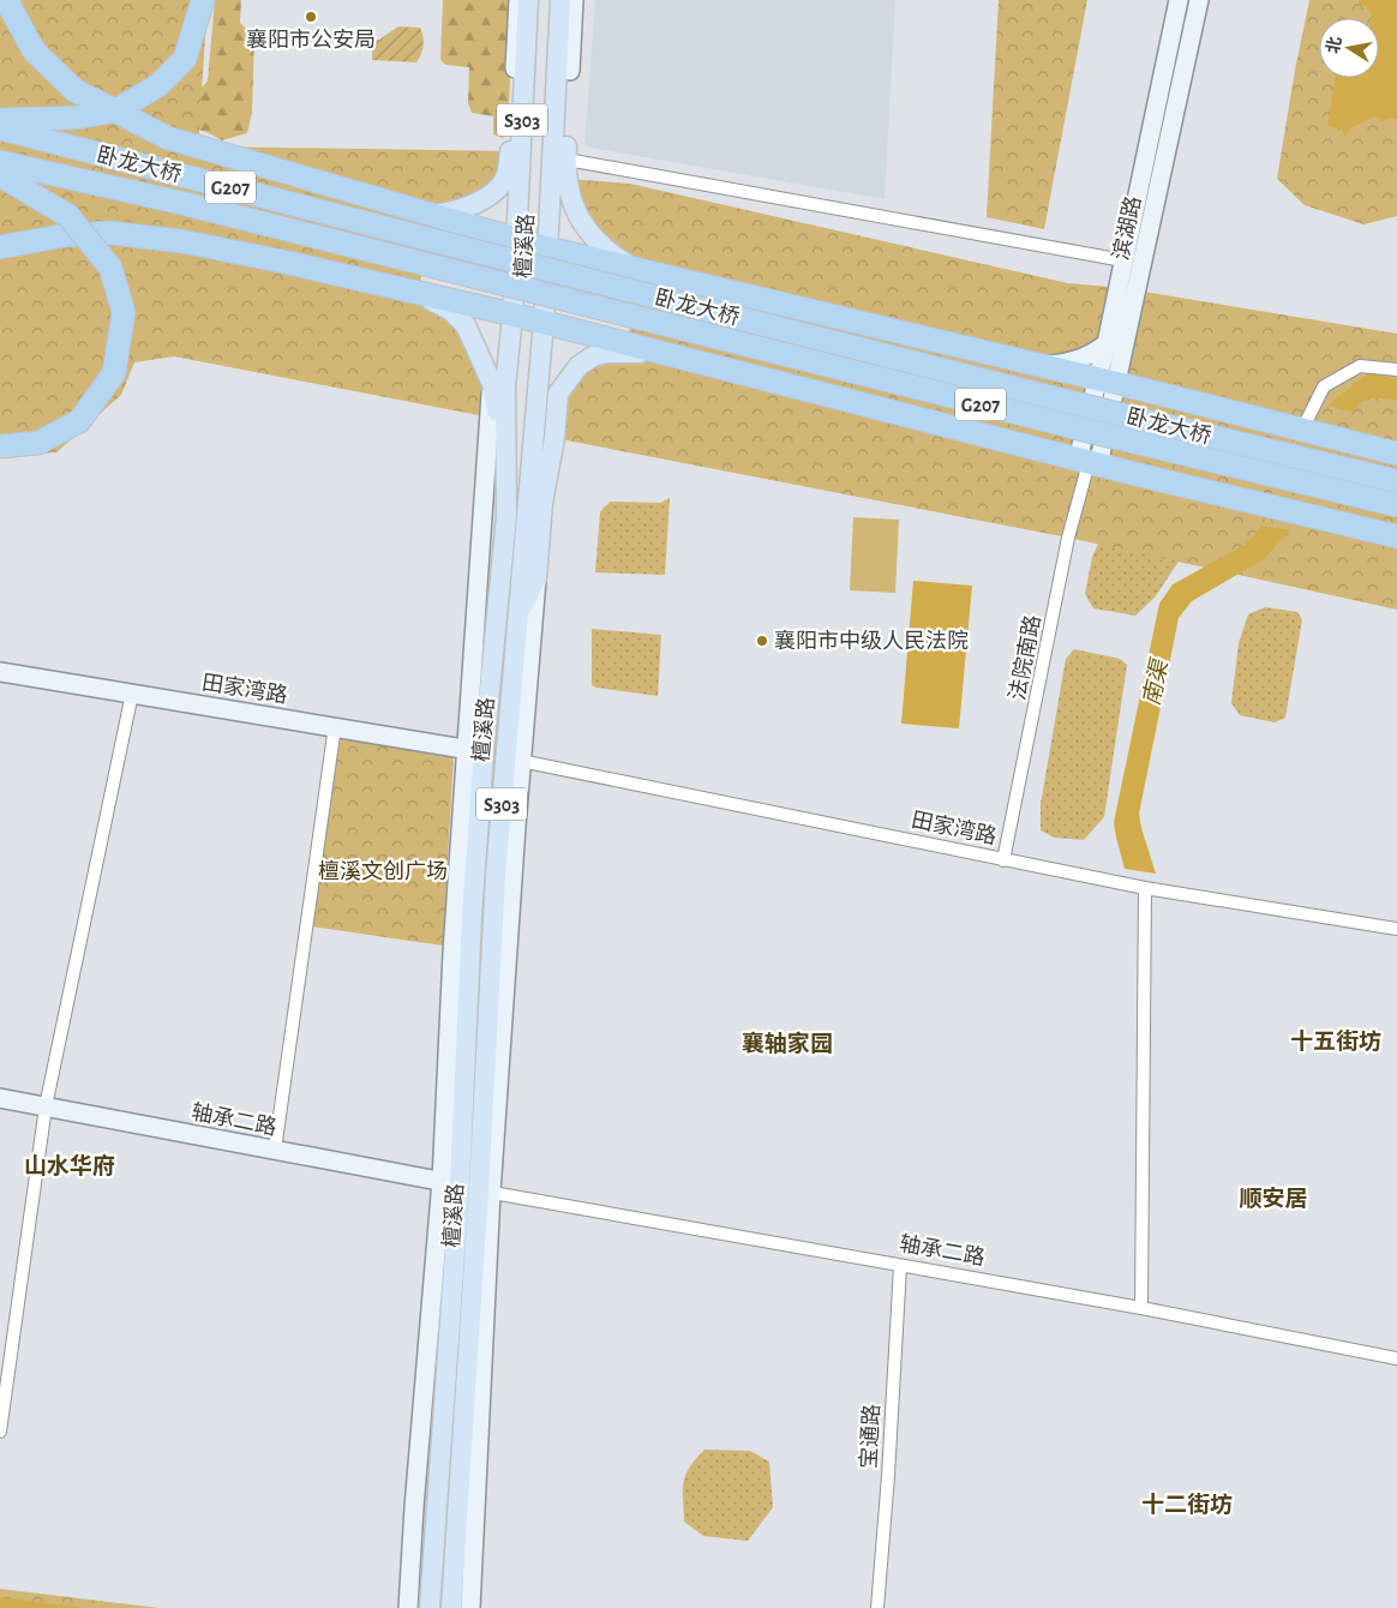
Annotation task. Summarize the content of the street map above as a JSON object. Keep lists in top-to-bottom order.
{
  "streets": {
    "highway": ["卧龙大桥", "G207"],
    "main road": ["S303", "檀溪路"],
    "street": [
      "滨湖路",
      "法院南路",
      "田家湾路",
      "轴承二路",
      "宝通路"
    ]
  },
  "crossings": [
    ["滨湖路", "法院南路"],
    ["檀溪路", "田家湾路"],
    ["檀溪路", "轴承二路"],
    ["法院南路", "田家湾路"],
    ["轴承二路", "宝通路"]
  ],
  "districts": [
    "十五街坊",
    "襄轴家园",
    "山水华府",
    "顺安居",
    "十二街坊"
  ],
  "water": ["南渠"],
  "parks": ["檀溪文创广场"],
  "places": ["襄阳市公安局", "襄阳市中级人民法院"],
  "north": "left"
}
